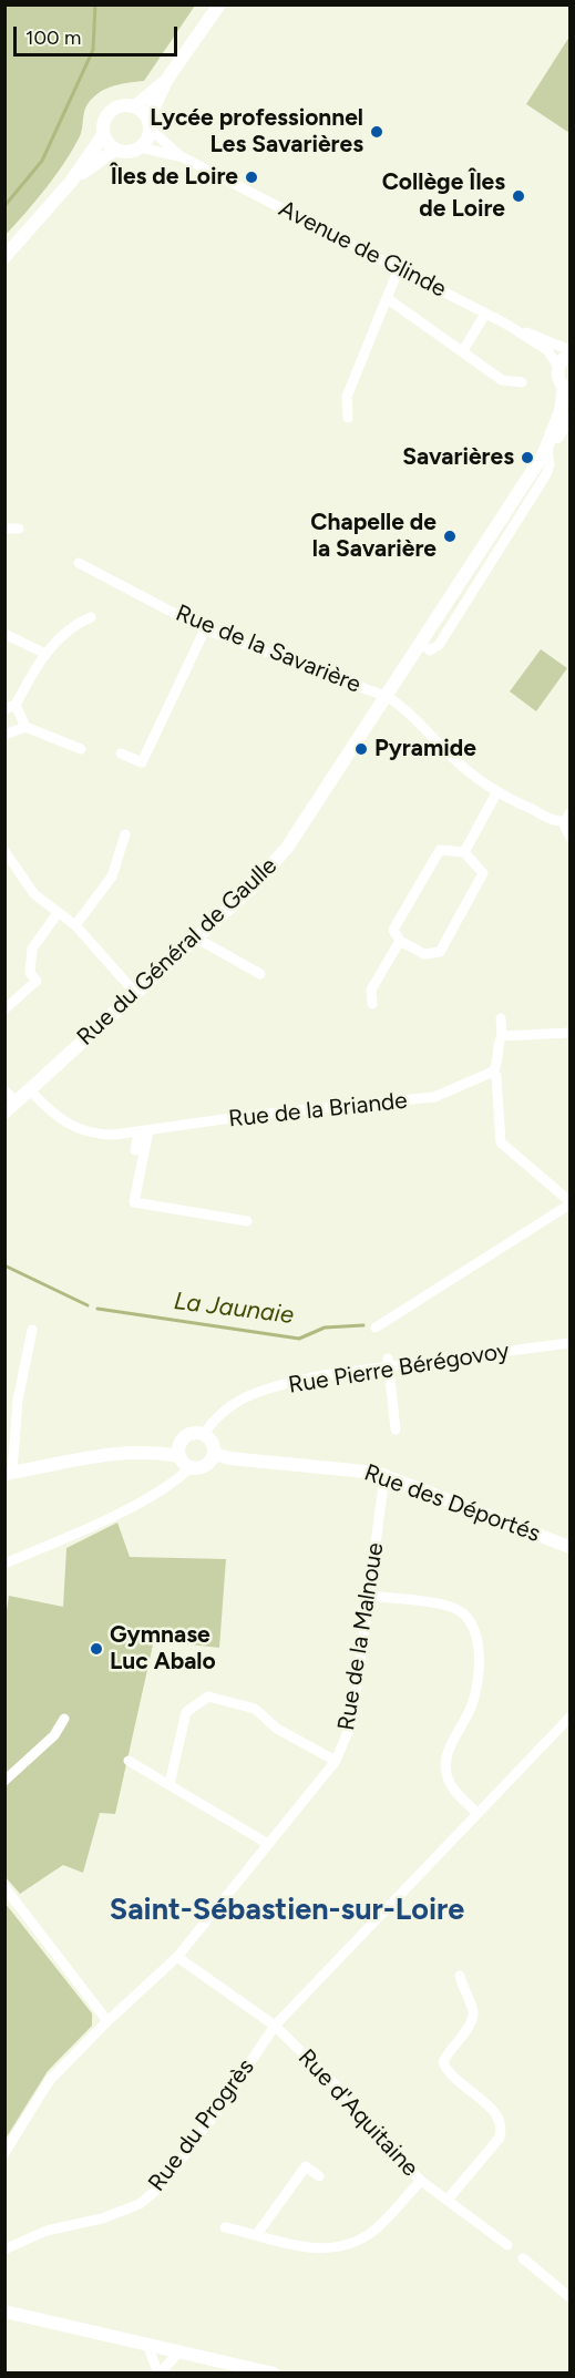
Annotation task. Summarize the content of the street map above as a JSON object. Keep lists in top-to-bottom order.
{
  "streets": {
    "street": [
      "Avenue de Glinde",
      "Rue de la Savarière",
      "Rue du Général de Gaulle",
      "Rue de la Briande",
      "Rue Pierre Bérégovoy",
      "Rue des Déportés",
      "Rue de la Malnoue",
      "Rue d'Aquitaine",
      "Rue du Progrès"
    ]
  },
  "crossings": [
    ["Rue de la Savarière", "Rue du Général de Gaulle"],
    ["Rue du Général de Gaulle", "Rue de la Briande"],
    ["Rue Pierre Bérégovoy", "Rue des Déportés"],
    ["Rue des Déportés", "Rue de la Malnoue"],
    ["Rue de la Malnoue", "Rue d'Aquitaine"],
    ["Rue d'Aquitaine", "Rue du Progrès"]
  ],
  "districts": ["Saint-Sébastien-sur-Loire"],
  "water": ["La Jaunaie"],
  "places": [
    "Lycée professionnel Les Savarières",
    "Îles de Loire",
    "Collège Îles de Loire",
    "Savarières",
    "Chapelle de la Savarière",
    "Pyramide",
    "Gymnase Luc Abalo"
  ],
  "scale_bar": "100 m"
}
